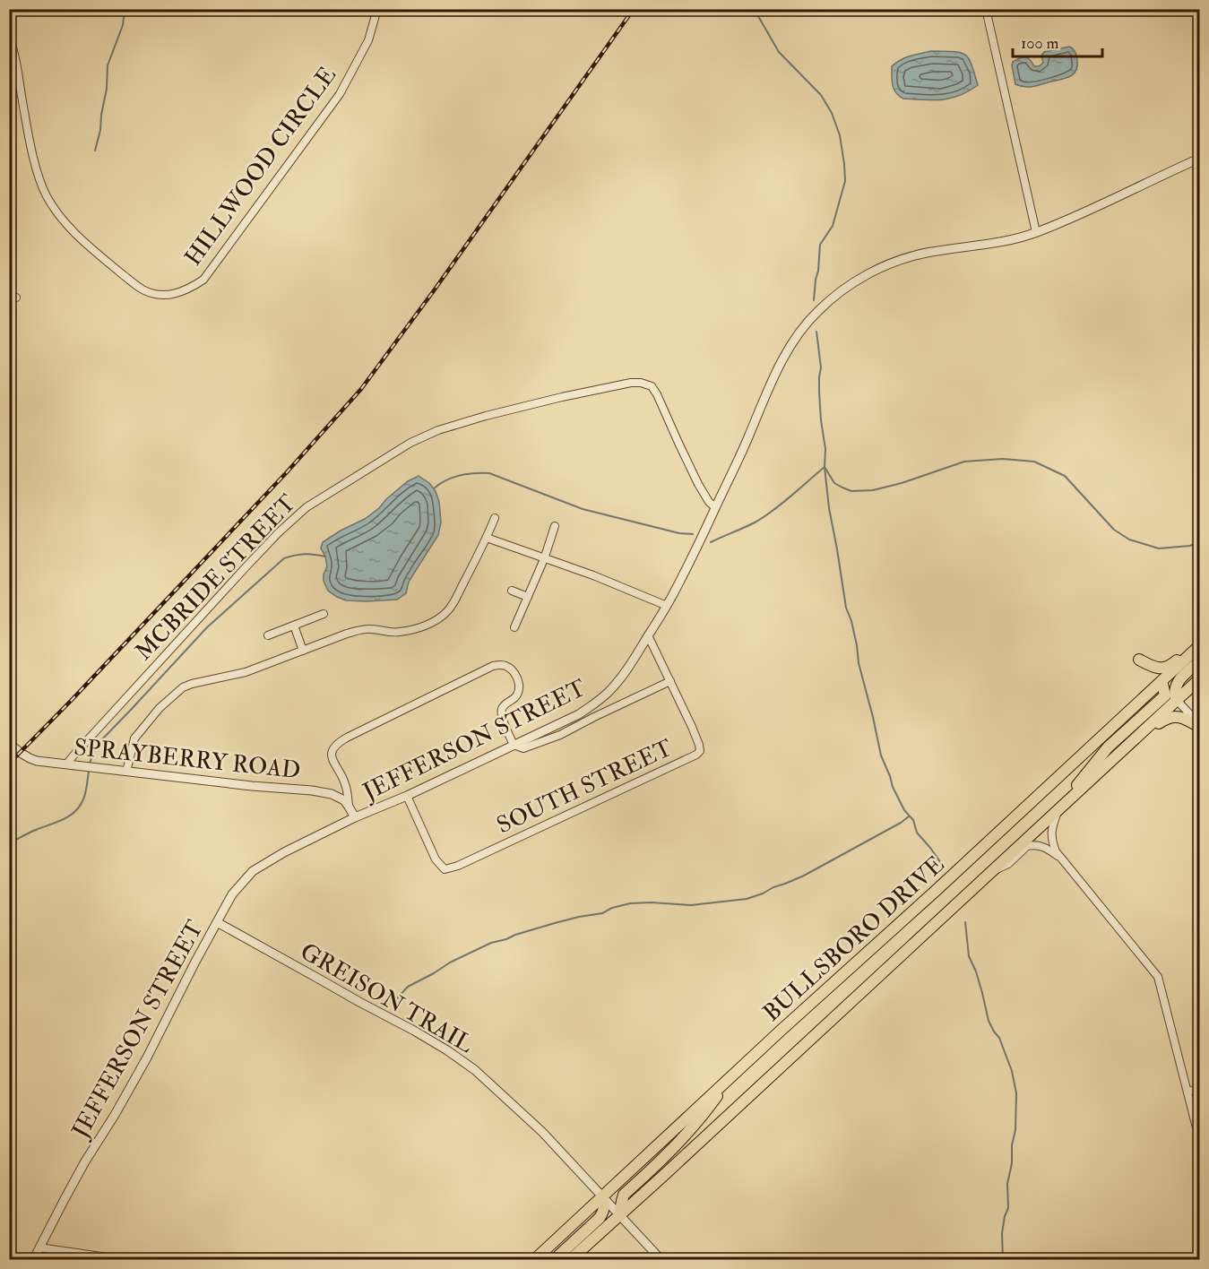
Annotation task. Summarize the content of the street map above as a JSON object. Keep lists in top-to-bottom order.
{
  "streets": {
    "main road": ["BULLSBORO DRIVE"],
    "street": [
      "HILLWOOD CIRCLE",
      "MCBRIDE STREET",
      "JEFFERSON STREET",
      "SPRAYBERRY ROAD",
      "SOUTH STREET",
      "GREISON TRAIL"
    ]
  },
  "crossings": [
    ["MCBRIDE STREET", "JEFFERSON STREET"],
    ["MCBRIDE STREET", "SPRAYBERRY ROAD"],
    ["JEFFERSON STREET", "SPRAYBERRY ROAD"],
    ["JEFFERSON STREET", "SOUTH STREET"],
    ["JEFFERSON STREET", "GREISON TRAIL"],
    ["BULLSBORO DRIVE", "GREISON TRAIL"]
  ],
  "scale_bar": "100 m"
}
